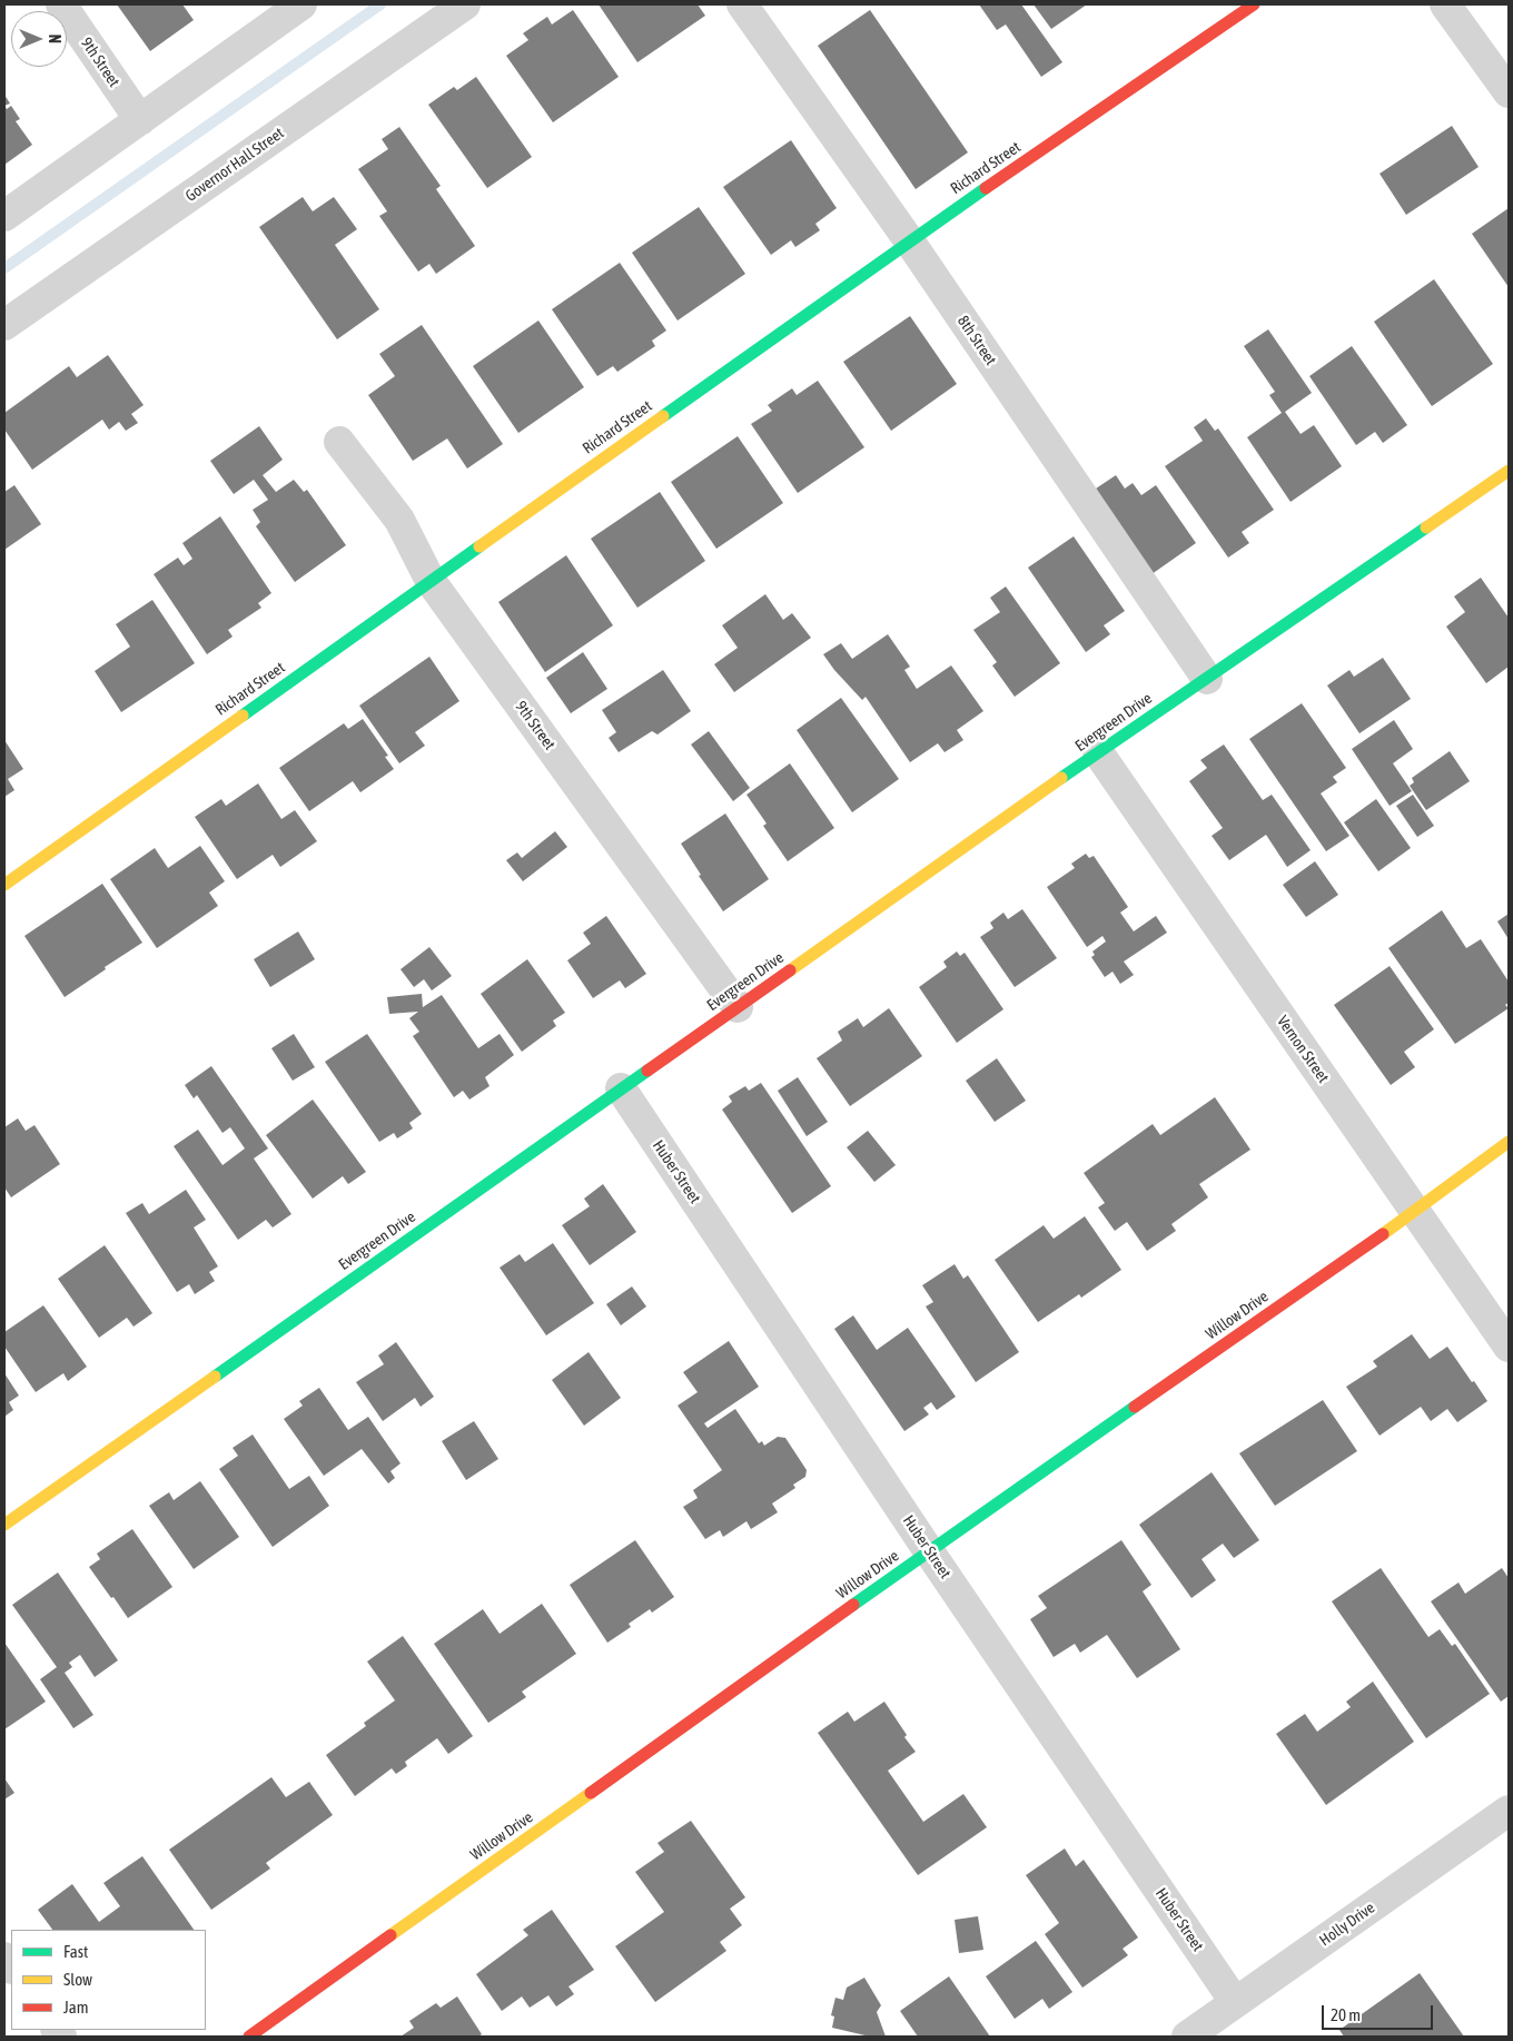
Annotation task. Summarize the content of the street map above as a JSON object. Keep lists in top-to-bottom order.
{
  "streets": {
    "street": [
      "9th Street",
      "Governor Hall Street",
      "Richard Street",
      "8th Street",
      "Evergreen Drive",
      "Vernon Street",
      "Huber Street",
      "Willow Drive",
      "Holly Drive"
    ]
  },
  "crossings": [
    ["9th Street", "Richard Street"],
    ["9th Street", "Evergreen Drive"],
    ["Richard Street", "8th Street"],
    ["8th Street", "Evergreen Drive"],
    ["Evergreen Drive", "Vernon Street"],
    ["Evergreen Drive", "Huber Street"],
    ["Vernon Street", "Willow Drive"],
    ["Huber Street", "Willow Drive"],
    ["Huber Street", "Holly Drive"]
  ],
  "legend": ["Fast", "Slow", "Jam"],
  "scale_bar": "20 m",
  "north": "right"
}
